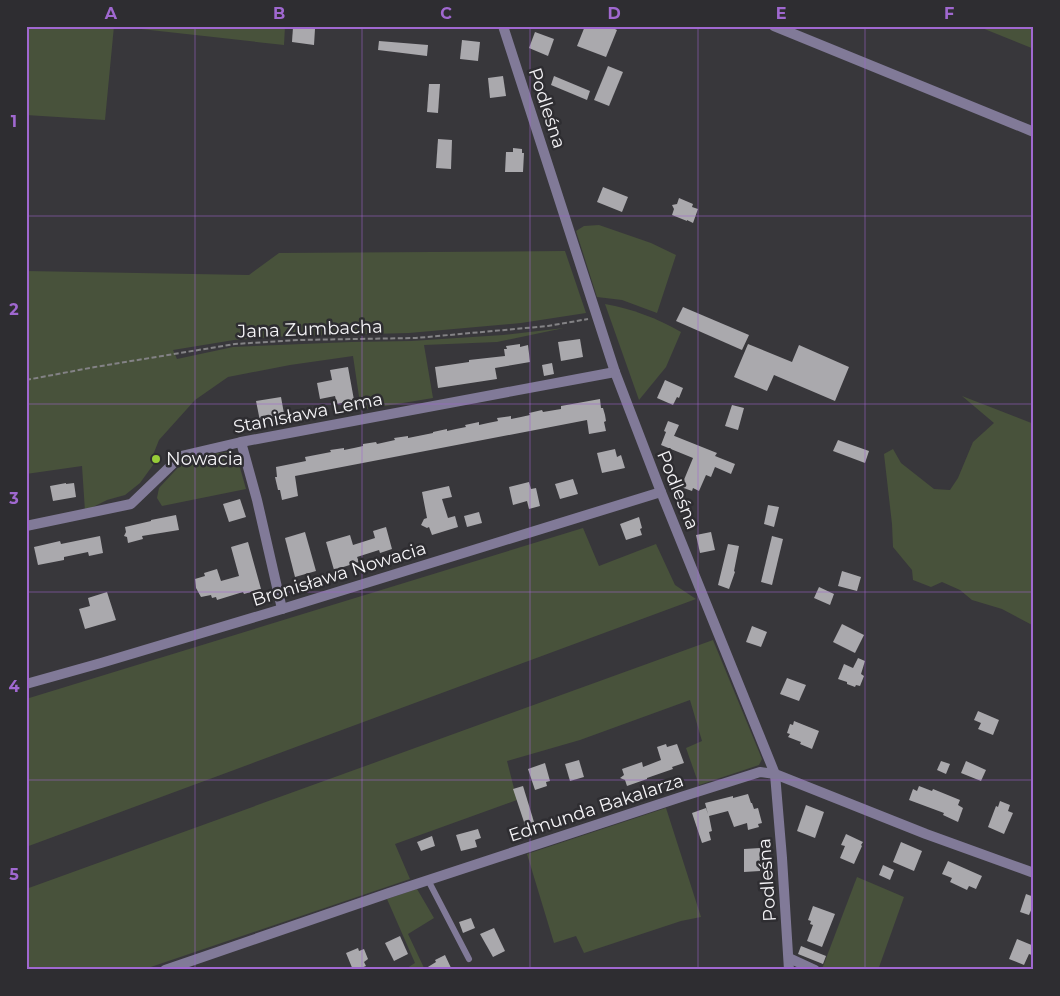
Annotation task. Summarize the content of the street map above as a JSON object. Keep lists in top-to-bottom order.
{
  "streets": {
    "street": [
      "Podleśna",
      "Stanisława Lema",
      "Bronisława Nowacia",
      "Edmunda Bakalarza"
    ],
    "path": ["Jana Zumbacha"]
  },
  "crossings": [
    ["Podleśna", "Jana Zumbacha"],
    ["Podleśna", "Stanisława Lema"],
    ["Podleśna", "Bronisława Nowacia"],
    ["Podleśna", "Edmunda Bakalarza"]
  ],
  "places": ["Nowacia"],
  "grid": {
    "columns": [
      "A",
      "B",
      "C",
      "D",
      "E",
      "F"
    ],
    "rows": [
      "1",
      "2",
      "3",
      "4",
      "5"
    ]
  }
}
